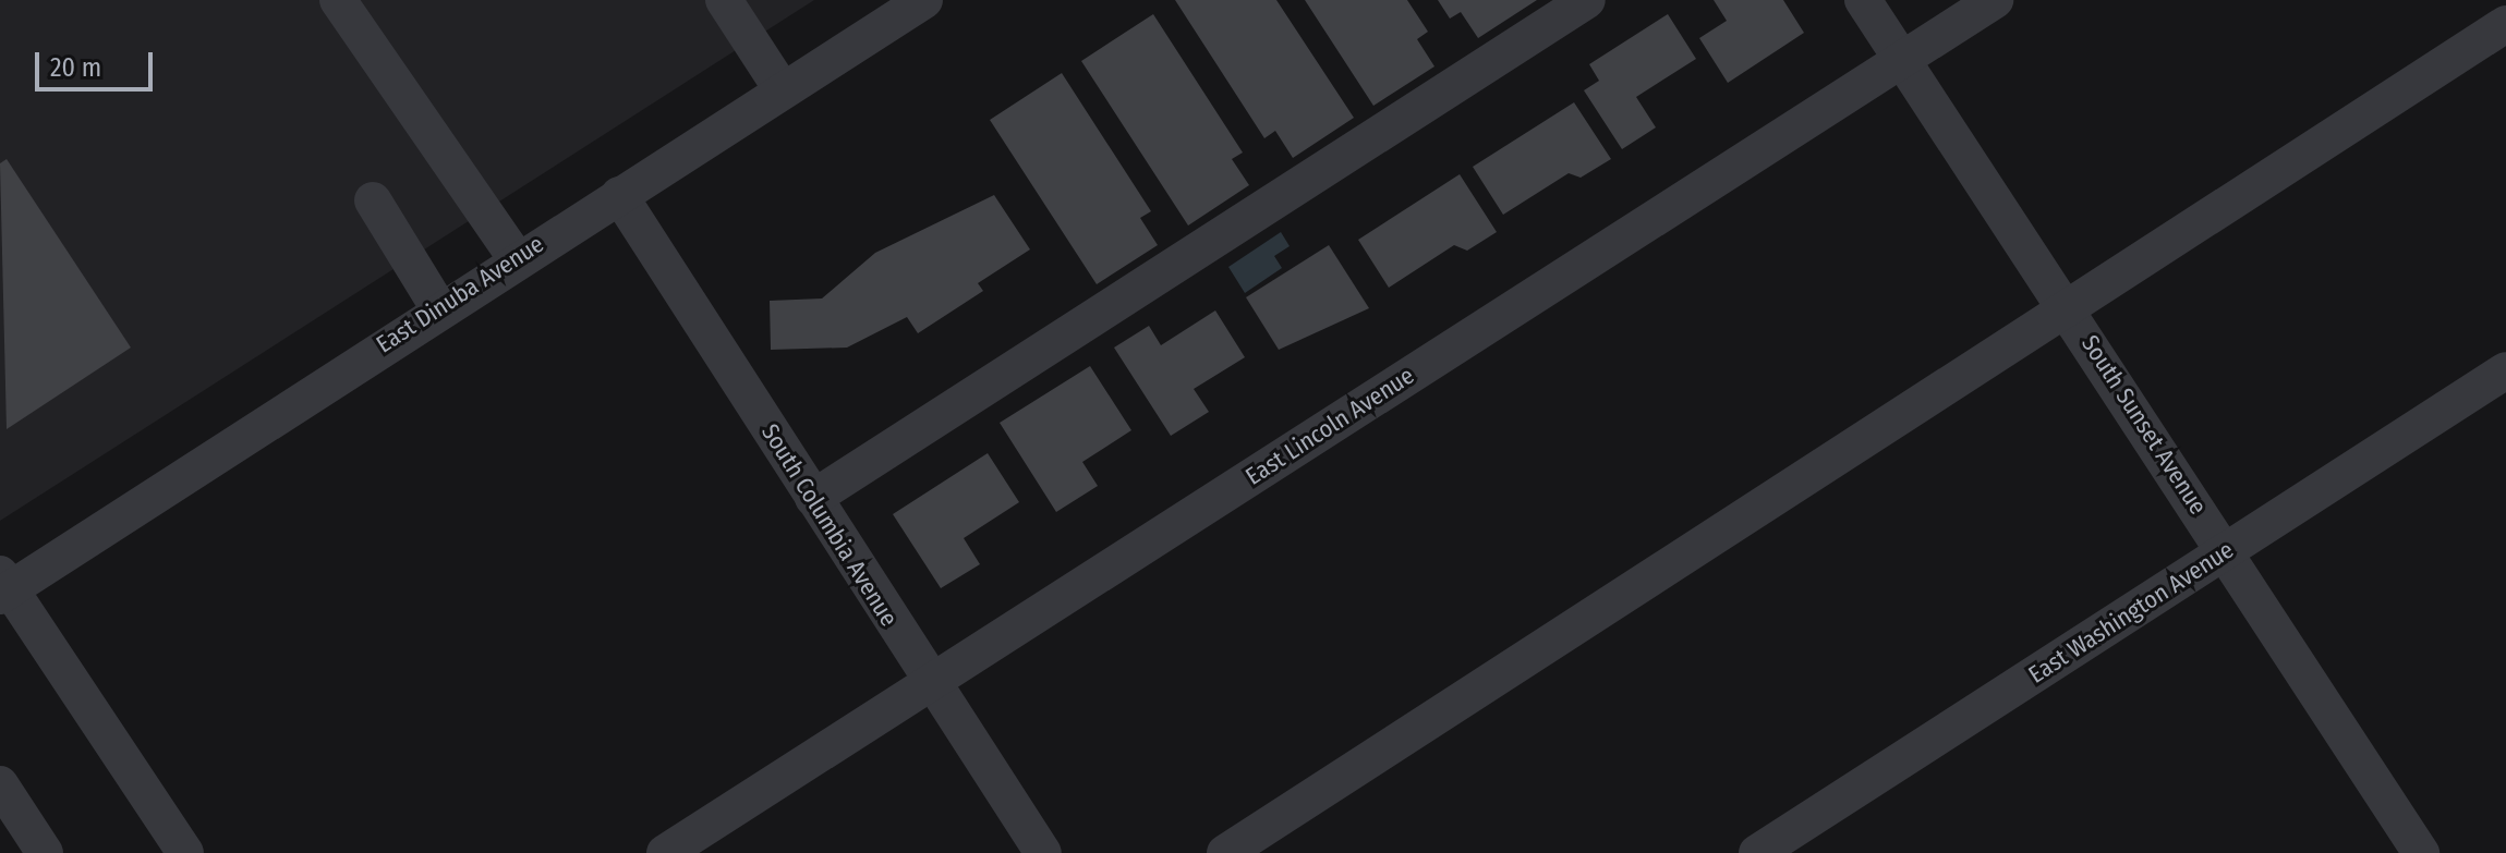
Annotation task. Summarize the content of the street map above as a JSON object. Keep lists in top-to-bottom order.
{
  "streets": {
    "street": [
      "East Dinuba Avenue",
      "South Sunset Avenue",
      "East Lincoln Avenue",
      "South Columbia Avenue",
      "East Washington Avenue"
    ]
  },
  "crossings": [
    ["East Dinuba Avenue", "South Columbia Avenue"],
    ["South Sunset Avenue", "East Lincoln Avenue"],
    ["South Sunset Avenue", "East Washington Avenue"],
    ["East Lincoln Avenue", "South Columbia Avenue"]
  ],
  "scale_bar": "20 m"
}
